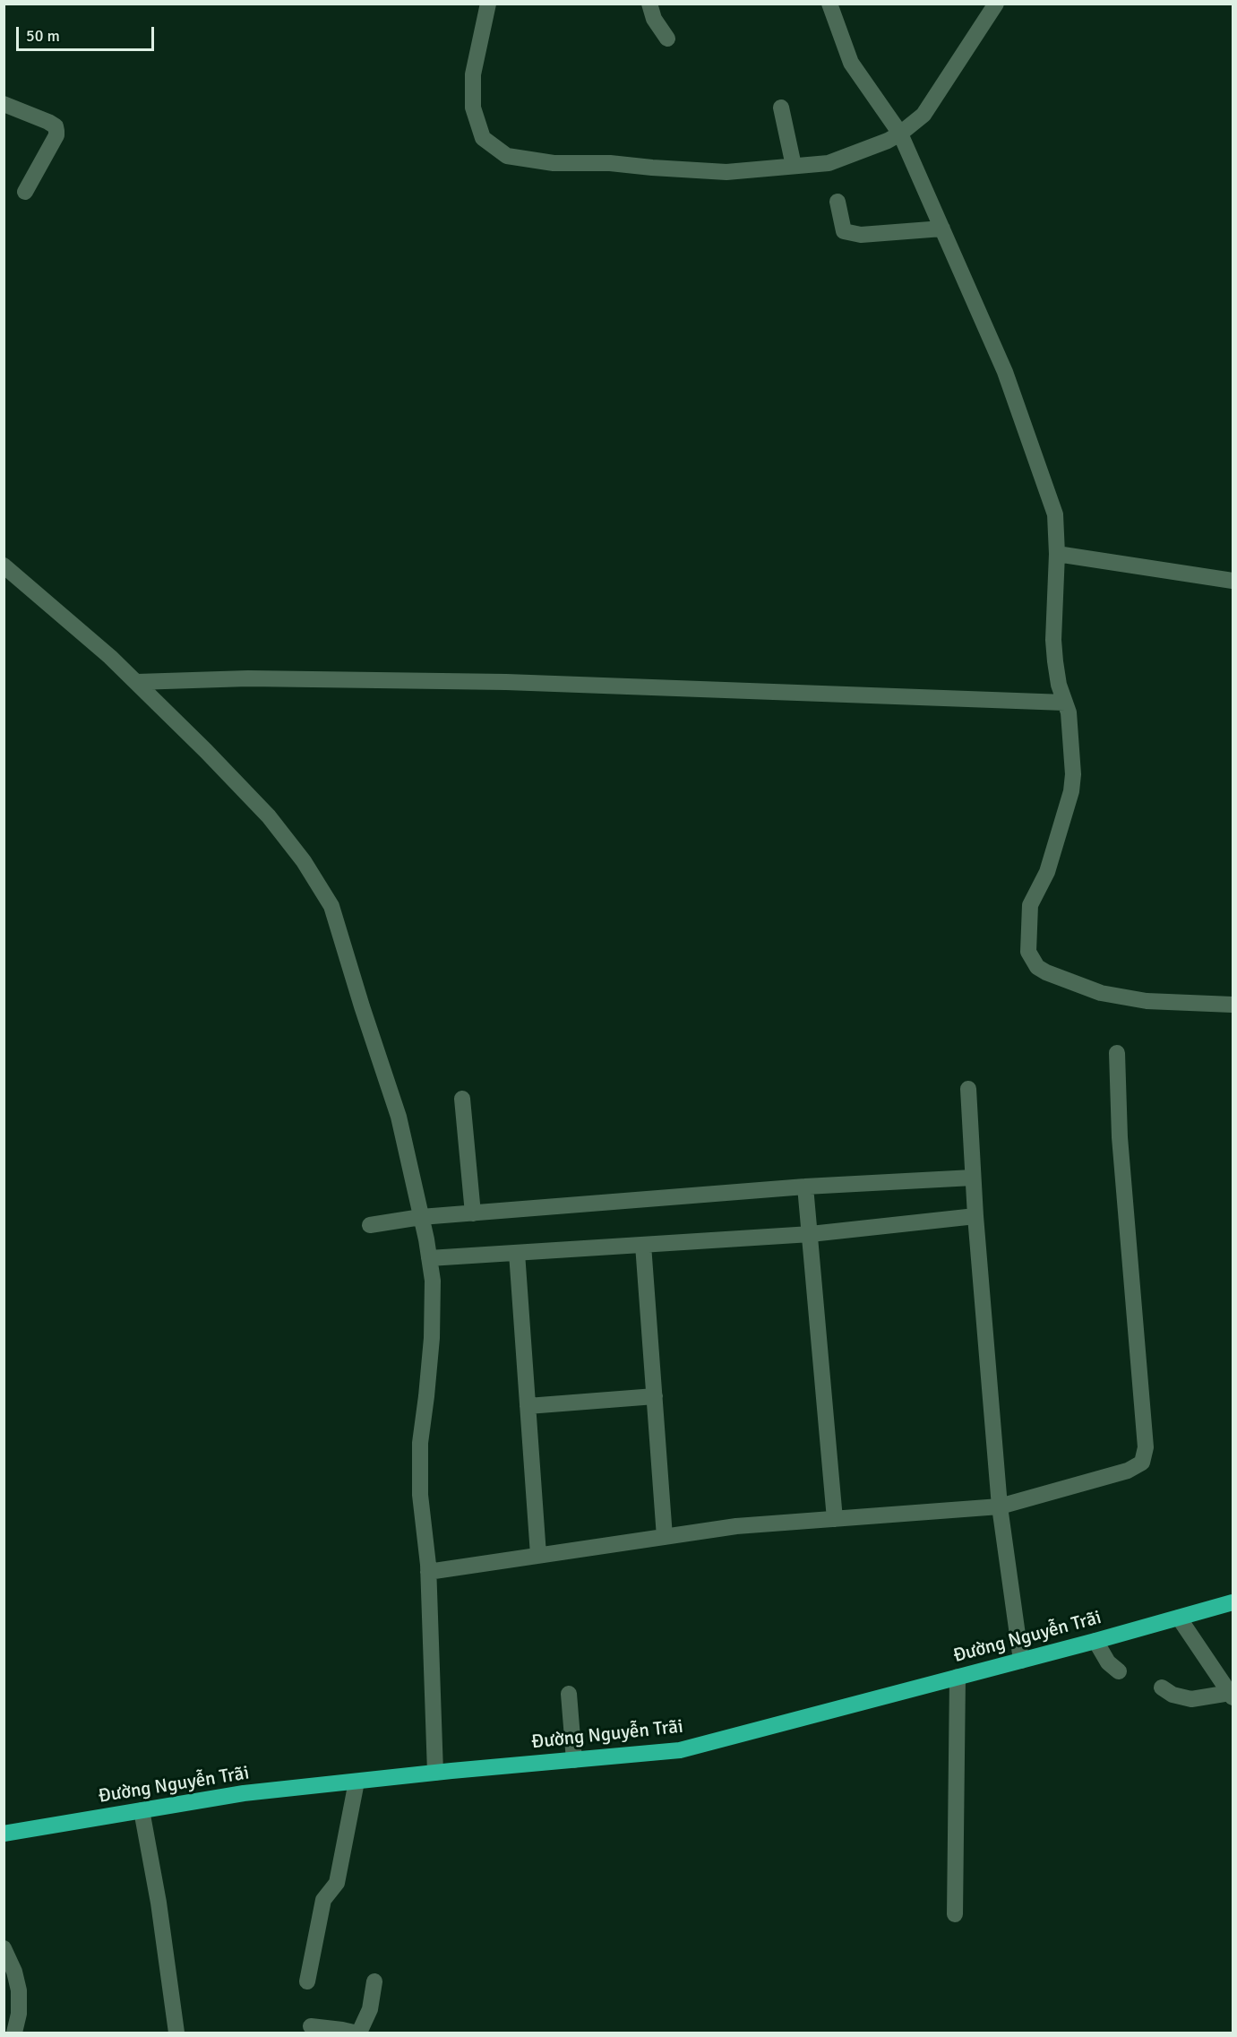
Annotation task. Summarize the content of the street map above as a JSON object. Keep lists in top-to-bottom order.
{
  "streets": {
    "highway": ["Đường Nguyễn Trãi"]
  },
  "scale_bar": "50 m"
}
